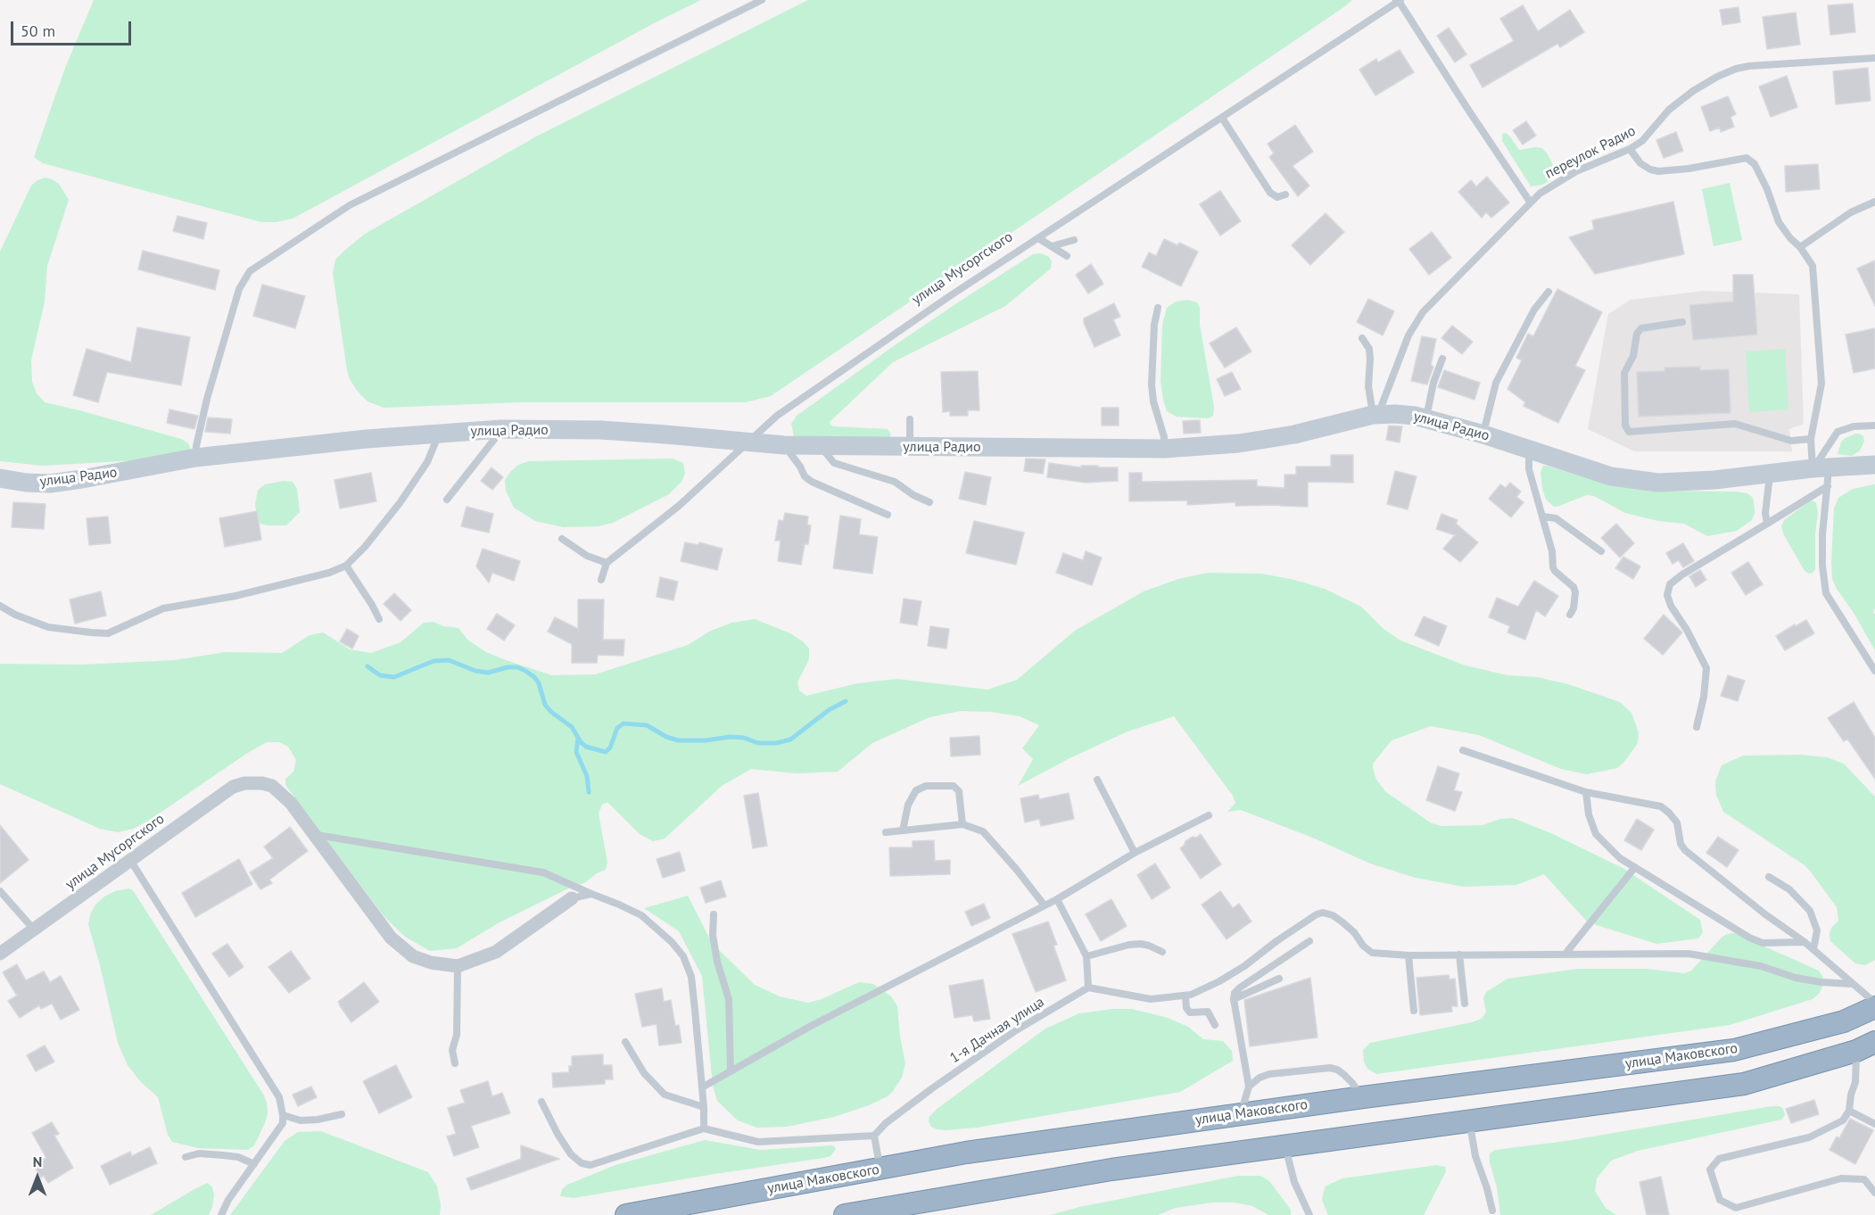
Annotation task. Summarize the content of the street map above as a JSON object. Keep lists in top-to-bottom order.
{
  "streets": {
    "highway": ["улица Маковского"],
    "main road": ["улица Радио"],
    "street": ["улица Мусоргского"],
    "lane": ["переулок Радио", "1-я Дачная улица"]
  },
  "crossings": [
    ["переулок Радио", "улица Радио"],
    ["улица Мусоргского", "улица Радио"]
  ],
  "scale_bar": "50 m",
  "north": "top"
}
